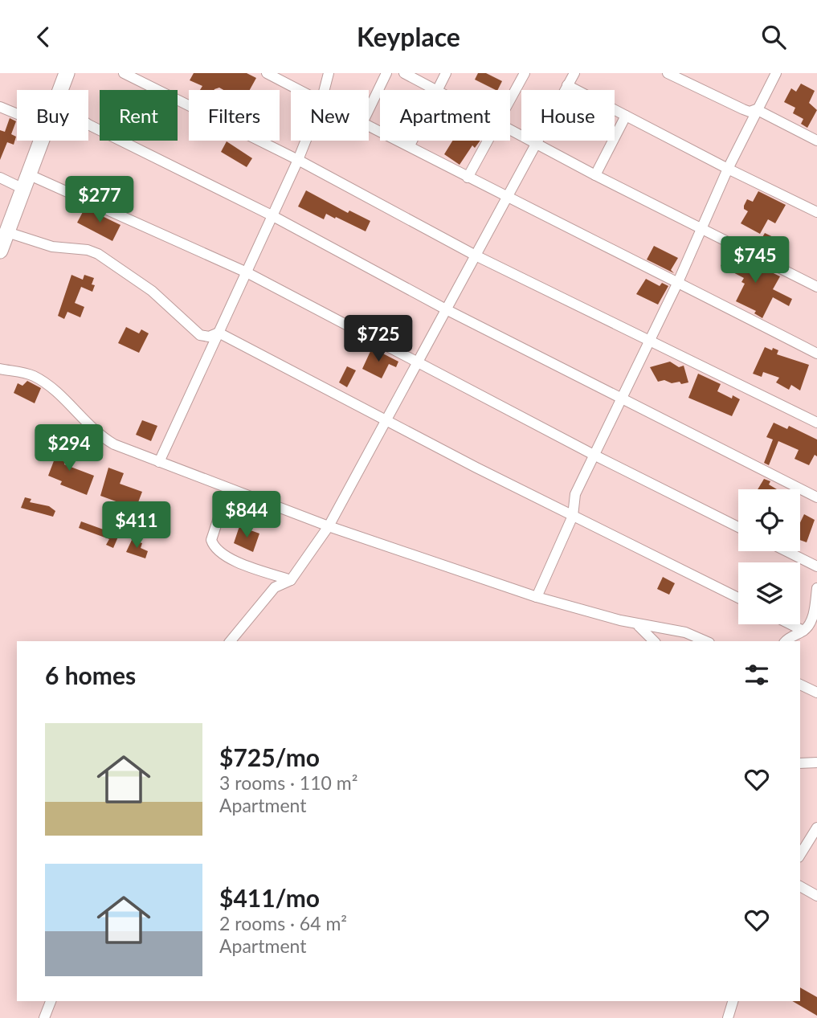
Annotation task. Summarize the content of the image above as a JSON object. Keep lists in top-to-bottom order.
{
  "page": {
    "header": "Keyplace",
    "chip": [
      "Buy",
      "Rent",
      "Filters",
      "New",
      "Apartment",
      "House"
    ],
    "price": [
      "$277",
      "$745",
      "$725",
      "$294",
      "$844",
      "$411"
    ],
    "heading": "6 homes",
    "list": [
      {
        "name": "$725/mo",
        "note": "3 rooms · 110 m² · Apartment"
      },
      {
        "name": "$411/mo",
        "note": "2 rooms · 64 m² · Apartment"
      }
    ]
  }
}
